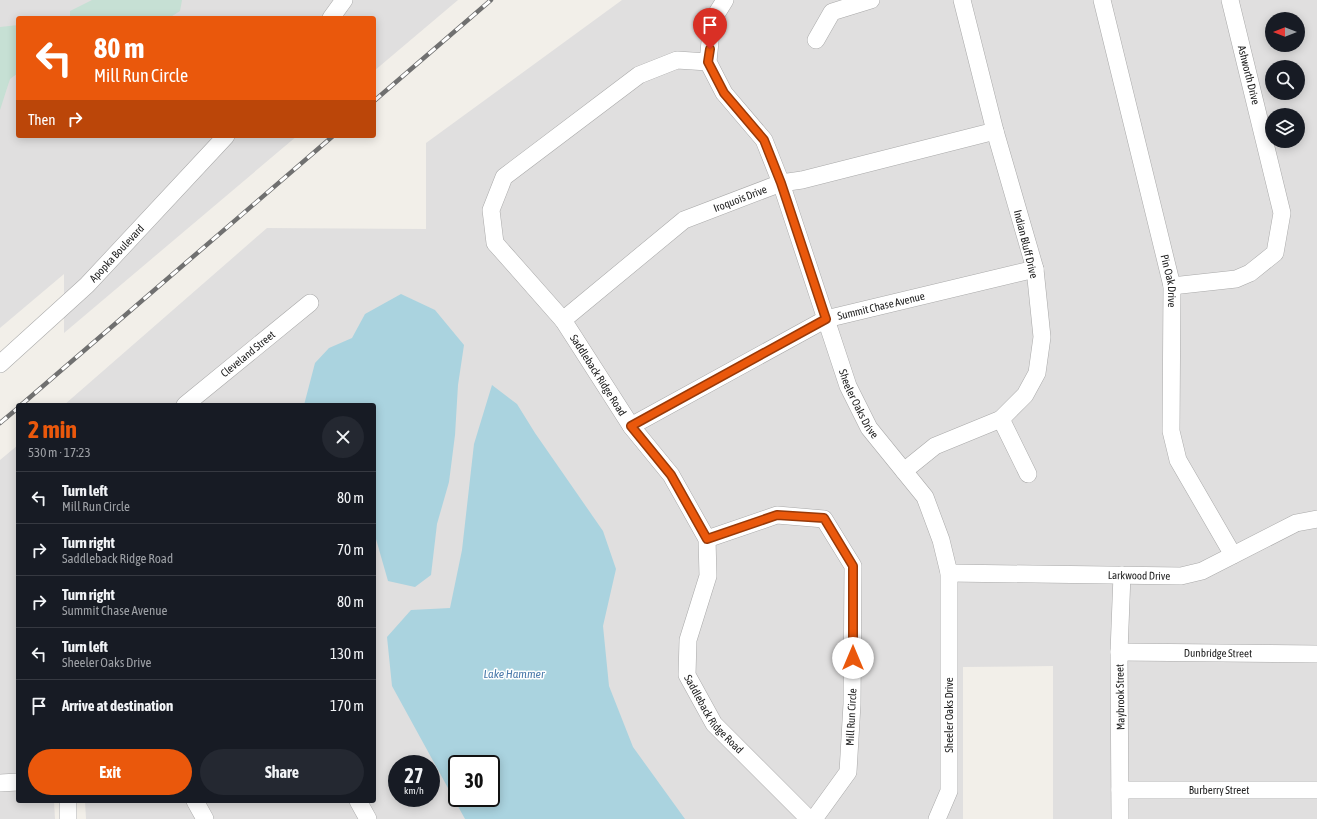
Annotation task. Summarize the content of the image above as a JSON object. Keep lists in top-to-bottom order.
{
  "streets": {
    "street": [
      "Ashworth Drive",
      "Iroquois Drive",
      "Indian Bluff Drive",
      "Apopka Boulevard",
      "Pin Oak Drive",
      "Summit Chase Avenue",
      "Cleveland Street",
      "Saddleback Ridge Road",
      "Sheeler Oaks Drive",
      "Larkwood Drive",
      "Dunbridge Street",
      "Maybrook Street",
      "Mill Run Circle",
      "Burberry Street"
    ]
  },
  "crossings": [
    ["Ashworth Drive", "Pin Oak Drive"],
    ["Iroquois Drive", "Indian Bluff Drive"],
    ["Iroquois Drive", "Saddleback Ridge Road"],
    ["Iroquois Drive", "Sheeler Oaks Drive"],
    ["Indian Bluff Drive", "Summit Chase Avenue"],
    ["Indian Bluff Drive", "Sheeler Oaks Drive"],
    ["Pin Oak Drive", "Larkwood Drive"],
    ["Summit Chase Avenue", "Saddleback Ridge Road"],
    ["Summit Chase Avenue", "Sheeler Oaks Drive"],
    ["Saddleback Ridge Road", "Sheeler Oaks Drive"],
    ["Saddleback Ridge Road", "Mill Run Circle"],
    ["Sheeler Oaks Drive", "Larkwood Drive"],
    ["Larkwood Drive", "Maybrook Street"],
    ["Dunbridge Street", "Maybrook Street"],
    ["Maybrook Street", "Burberry Street"]
  ],
  "water": ["Lake Hammer"],
  "north": "left",
  "page": {
    "turn": ["80 m", "Mill Run Circle"],
    "then": "Then",
    "heading": ["2 min", "530 m · 17:23"],
    "list": [
      {
        "name": "Turn left",
        "note": "Mill Run Circle",
        "value": "80 m"
      },
      {
        "name": "Turn right",
        "note": "Saddleback Ridge Road",
        "value": "70 m"
      },
      {
        "name": "Turn right",
        "note": "Summit Chase Avenue",
        "value": "80 m"
      },
      {
        "name": "Turn left",
        "note": "Sheeler Oaks Drive",
        "value": "130 m"
      },
      {
        "name": "Arrive at destination",
        "value": "170 m"
      }
    ],
    "buttons": ["Exit", "Share"],
    "speed": "27 km/h",
    "limit": "30"
  }
}
